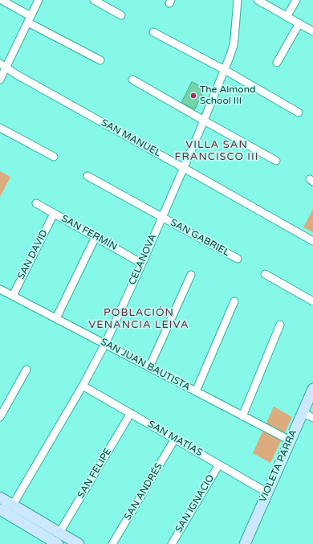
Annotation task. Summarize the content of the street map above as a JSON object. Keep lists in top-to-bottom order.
{
  "streets": {
    "street": [
      "SAN MANUEL",
      "SAN FERMÍN",
      "SAN GABRIEL",
      "SAN DAVID",
      "CELANOVA",
      "SAN JUAN BAUTISTA",
      "SAN MATÍAS",
      "VIOLETA PARRA",
      "SAN FELIPE",
      "SAN ANDRÉS",
      "SAN IGNACIO"
    ]
  },
  "crossings": [
    ["SAN MANUEL", "CELANOVA"],
    ["SAN FERMÍN", "SAN DAVID"],
    ["SAN FERMÍN", "CELANOVA"],
    ["SAN GABRIEL", "CELANOVA"],
    ["SAN DAVID", "SAN JUAN BAUTISTA"],
    ["CELANOVA", "SAN JUAN BAUTISTA"],
    ["CELANOVA", "SAN MATÍAS"],
    ["SAN JUAN BAUTISTA", "VIOLETA PARRA"],
    ["SAN MATÍAS", "VIOLETA PARRA"],
    ["SAN MATÍAS", "SAN FELIPE"],
    ["SAN MATÍAS", "SAN ANDRÉS"],
    ["SAN MATÍAS", "SAN IGNACIO"]
  ],
  "districts": ["VILLA SAN FRANCISCO III", "POBLACIÓN VENANCIA LEIVA"],
  "places": ["The Almond School III"]
}
